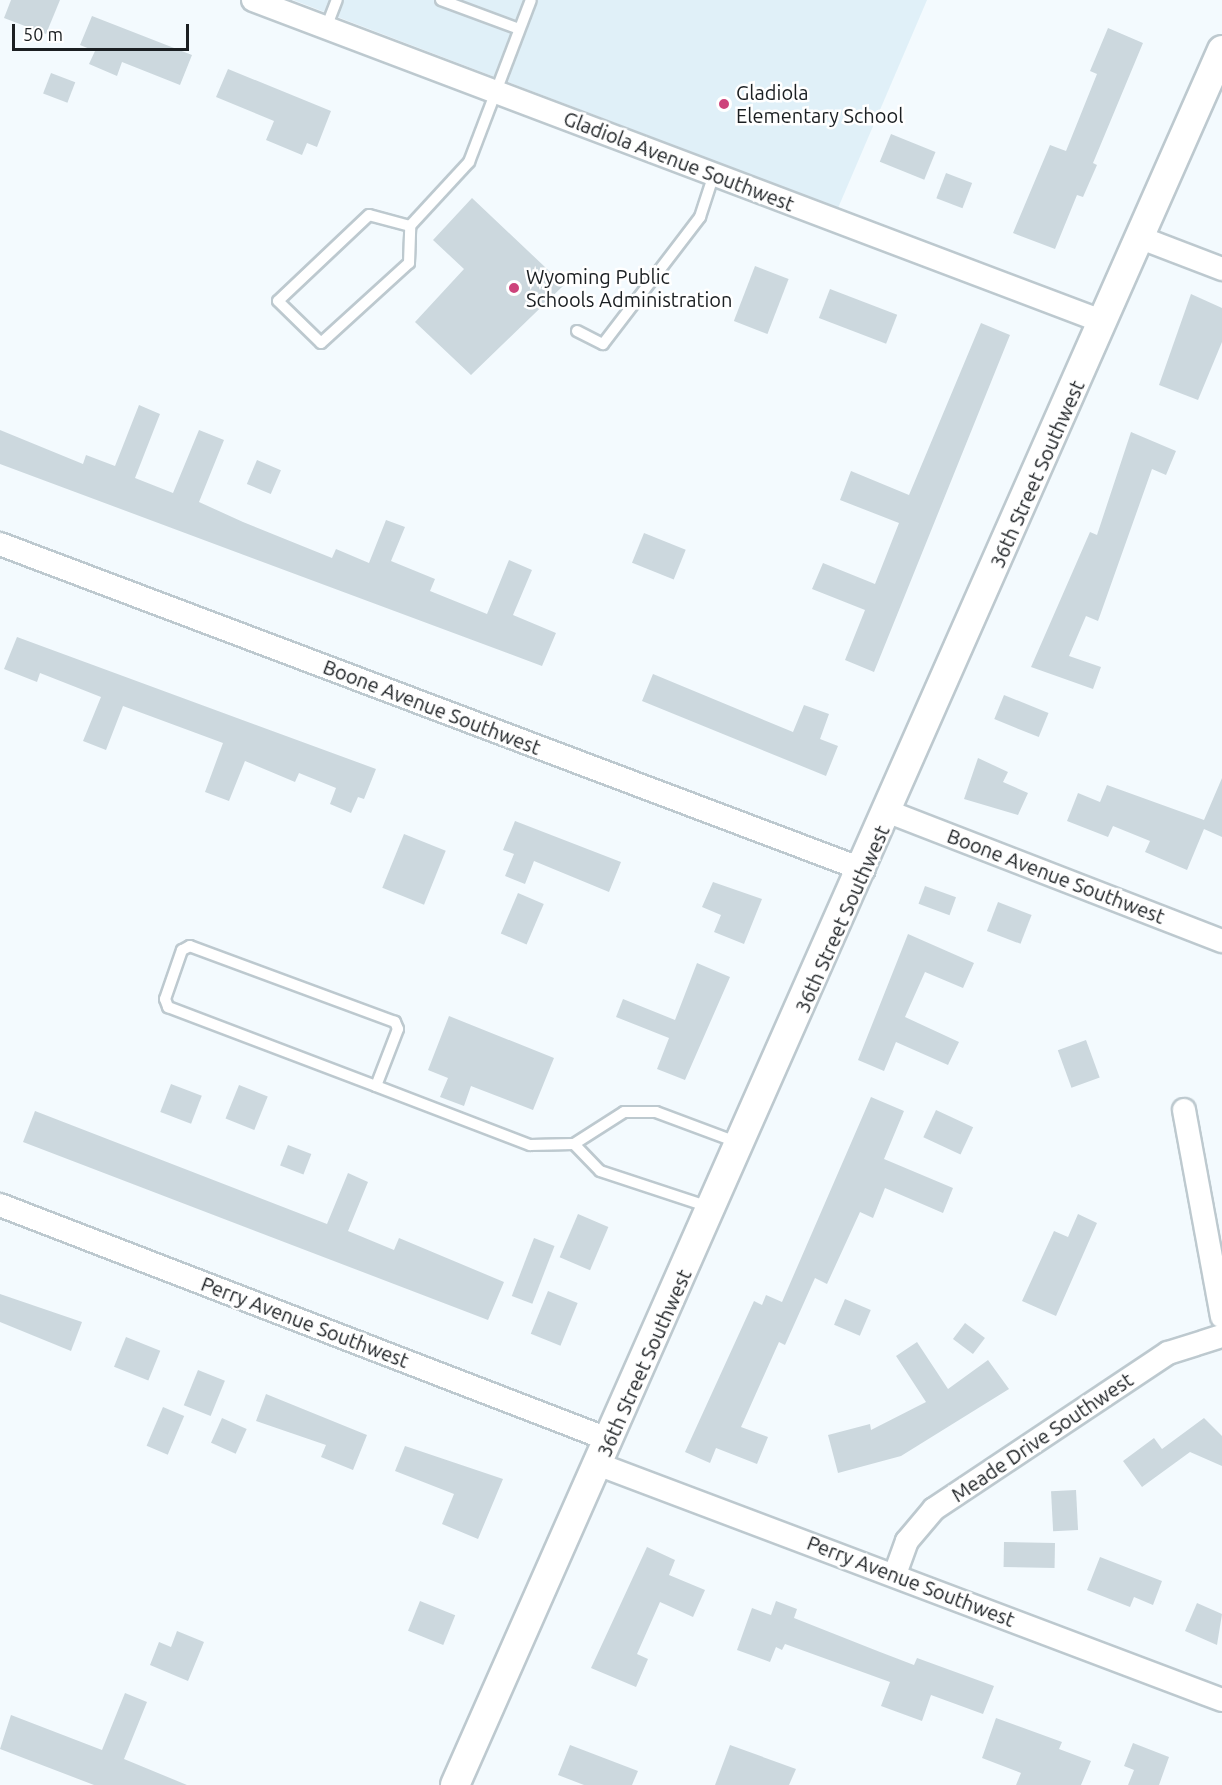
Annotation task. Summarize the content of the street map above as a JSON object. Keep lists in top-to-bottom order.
{
  "streets": {
    "street": [
      "Gladiola Avenue Southwest",
      "36th Street Southwest",
      "Boone Avenue Southwest",
      "Perry Avenue Southwest",
      "Meade Drive Southwest"
    ]
  },
  "crossings": [
    ["Gladiola Avenue Southwest", "36th Street Southwest"],
    ["36th Street Southwest", "Boone Avenue Southwest"],
    ["36th Street Southwest", "Perry Avenue Southwest"],
    ["Perry Avenue Southwest", "Meade Drive Southwest"]
  ],
  "places": ["Gladiola Elementary School", "Wyoming Public Schools Administration"],
  "scale_bar": "50 m"
}
